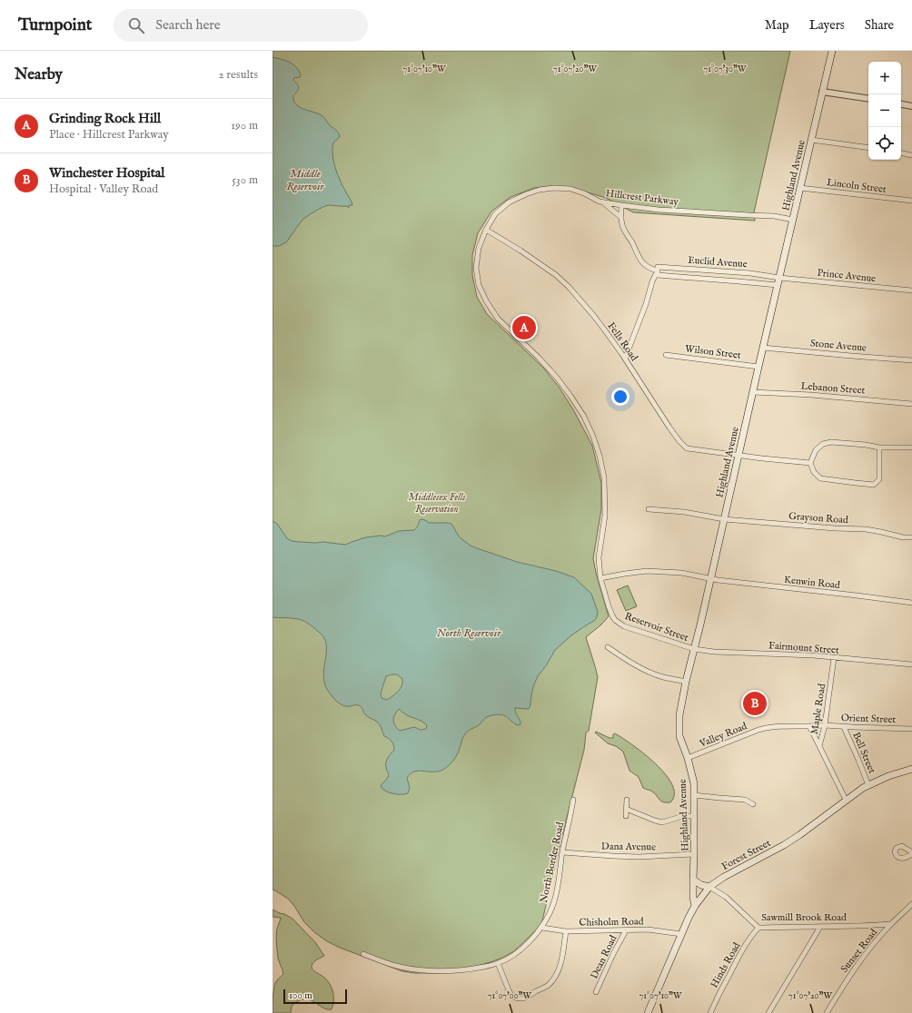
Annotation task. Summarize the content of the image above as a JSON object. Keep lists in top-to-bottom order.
{
  "streets": {
    "main road": ["Highland Avenue", "Forest Street"],
    "street": [
      "Lincoln Street",
      "Hillcrest Parkway",
      "Euclid Avenue",
      "Prince Avenue",
      "Fells Road",
      "Stone Avenue",
      "Wilson Street",
      "Lebanon Street",
      "Grayson Road",
      "Kenwin Road",
      "Reservoir Street",
      "Fairmount Street",
      "Maple Road",
      "Orient Street",
      "Valley Road",
      "Bell Street",
      "Dana Avenue",
      "North Border Road",
      "Sawmill Brook Road",
      "Chisholm Road",
      "Sunset Road",
      "Dean Road",
      "Hinds Road"
    ]
  },
  "crossings": [
    ["Highland Avenue", "Lincoln Street"],
    ["Highland Avenue", "Hillcrest Parkway"],
    ["Highland Avenue", "Euclid Avenue"],
    ["Highland Avenue", "Prince Avenue"],
    ["Highland Avenue", "Fells Road"],
    ["Highland Avenue", "Stone Avenue"],
    ["Highland Avenue", "Wilson Street"],
    ["Highland Avenue", "Lebanon Street"],
    ["Highland Avenue", "Grayson Road"],
    ["Highland Avenue", "Kenwin Road"],
    ["Highland Avenue", "Reservoir Street"],
    ["Highland Avenue", "Fairmount Street"],
    ["Highland Avenue", "Valley Road"],
    ["Highland Avenue", "Dana Avenue"],
    ["Highland Avenue", "Forest Street"],
    ["Hillcrest Parkway", "Euclid Avenue"],
    ["Hillcrest Parkway", "Fells Road"],
    ["Hillcrest Parkway", "Kenwin Road"],
    ["Hillcrest Parkway", "Reservoir Street"],
    ["Euclid Avenue", "Prince Avenue"],
    ["Reservoir Street", "Fairmount Street"],
    ["Fairmount Street", "Maple Road"],
    ["Maple Road", "Orient Street"],
    ["Maple Road", "Valley Road"],
    ["Maple Road", "Forest Street"],
    ["Orient Street", "Valley Road"],
    ["Orient Street", "Bell Street"],
    ["Bell Street", "Forest Street"],
    ["Dana Avenue", "North Border Road"],
    ["Forest Street", "Sawmill Brook Road"],
    ["Forest Street", "Chisholm Road"],
    ["North Border Road", "Chisholm Road"],
    ["Sawmill Brook Road", "Sunset Road"],
    ["Sawmill Brook Road", "Hinds Road"],
    ["Chisholm Road", "Dean Road"]
  ],
  "water": ["Middle Reservoir", "North Reservoir"],
  "parks": ["Middlesex Fells Reservation"],
  "scale_bar": "100 m",
  "page": {
    "header": "Turnpoint",
    "search": "Search here",
    "nav": ["Map", "Layers", "Share"],
    "heading": ["Nearby", "2 results"],
    "map_buttons": ["+", "−"],
    "list": [
      {
        "mark": "A",
        "name": "Grinding Rock Hill",
        "note": "Place · Hillcrest Parkway",
        "value": "190 m"
      },
      {
        "mark": "B",
        "name": "Winchester Hospital",
        "note": "Hospital · Valley Road",
        "value": "530 m"
      }
    ],
    "pins": ["A", "B"],
    "scale": "100 m"
  },
  "coordinates": [
    "71°07'10\"W",
    "71°07'20\"W",
    "71°07'30\"W",
    "71°07'00\"W"
  ]
}
